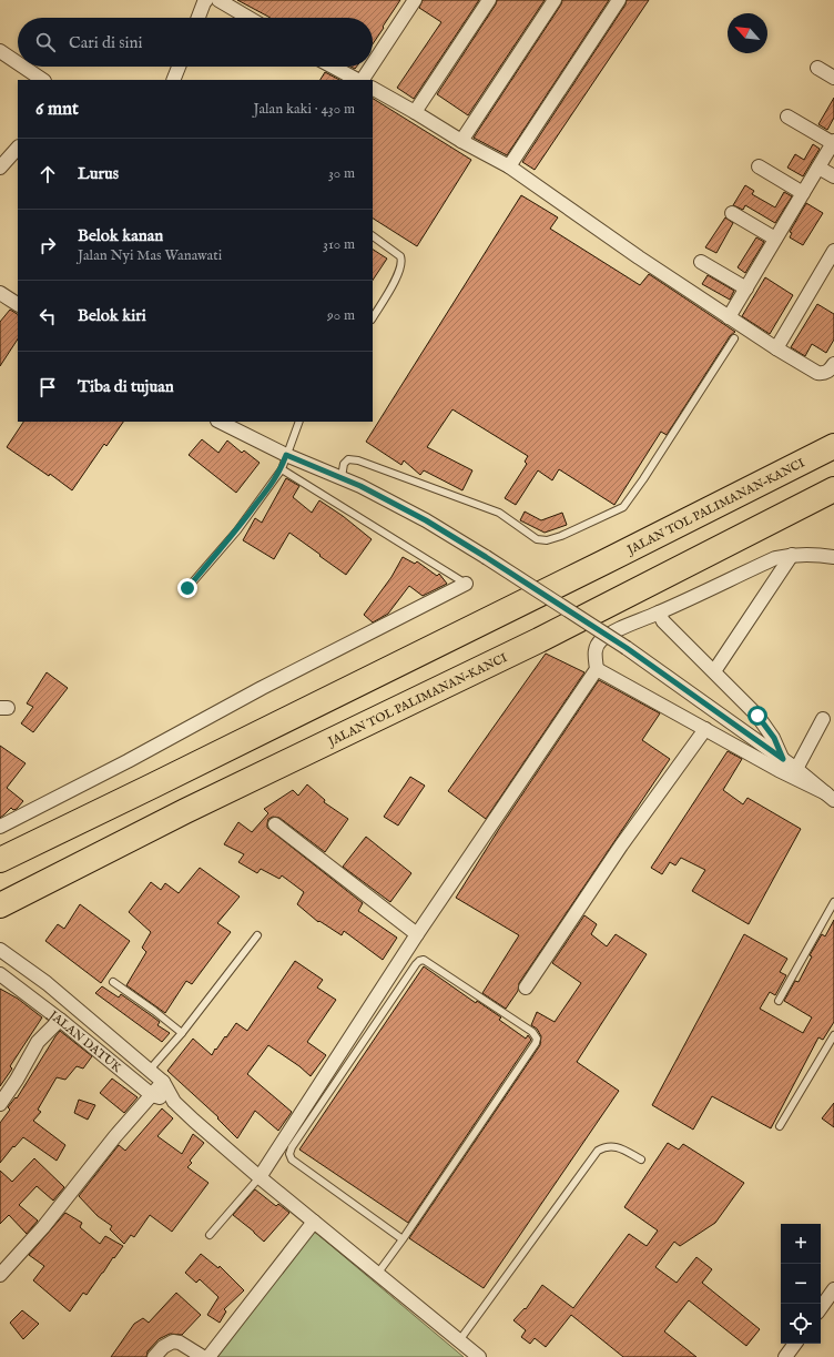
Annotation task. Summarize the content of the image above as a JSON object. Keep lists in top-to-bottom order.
{
  "streets": {
    "highway": ["JALAN TOL PALIMANAN–KANCI"],
    "street": ["JALAN DATUK"]
  },
  "north": "top left",
  "page": {
    "search": "Cari di sini",
    "heading": ["6 mnt", "Jalan kaki · 430 m"],
    "list": [
      ["Lurus", "30 m"],
      ["Belok kanan", "Jalan Nyi Mas Wanawati", "310 m"],
      ["Belok kiri", "90 m"],
      "Tiba di tujuan"
    ],
    "map_buttons": ["+", "−"]
  }
}
